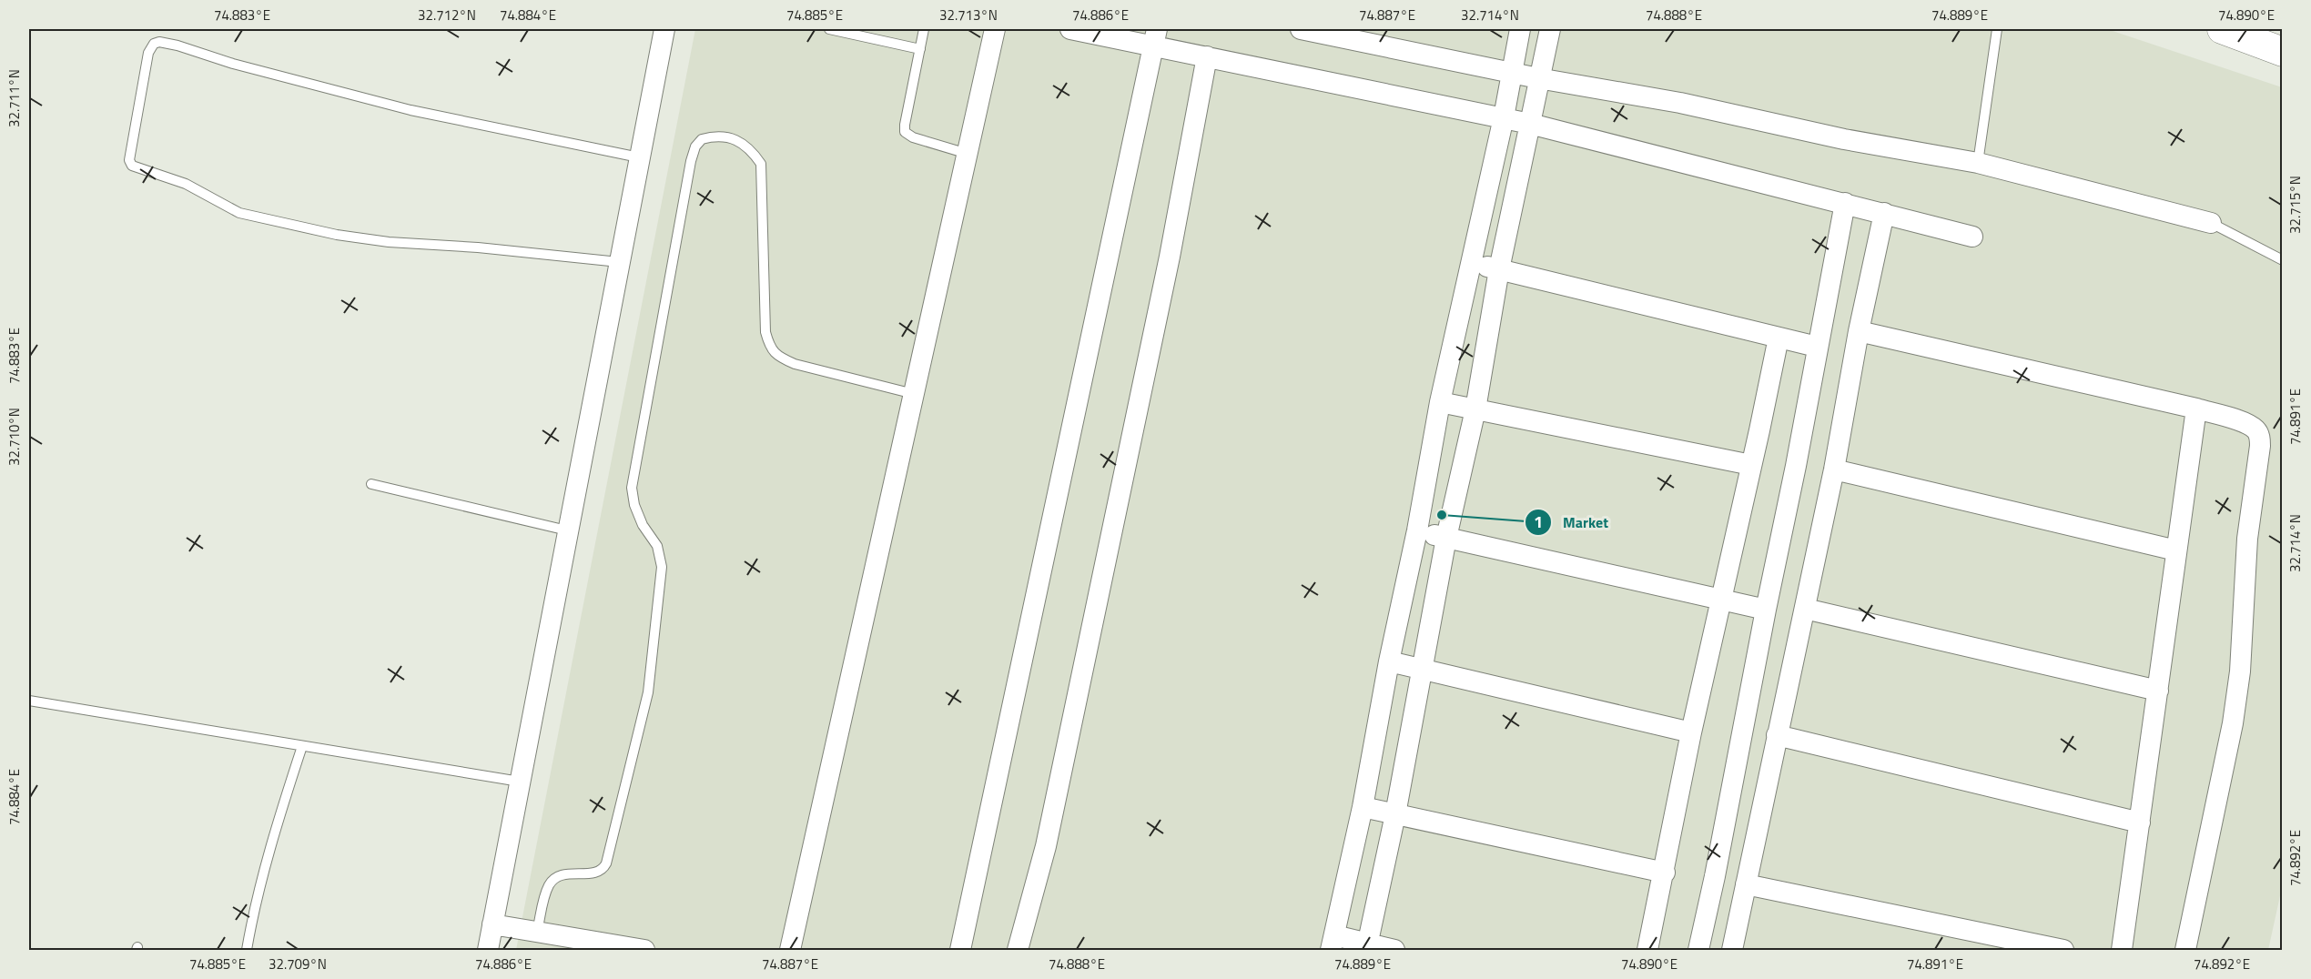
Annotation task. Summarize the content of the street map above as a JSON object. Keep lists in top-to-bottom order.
{
  "places": ["Market"],
  "coordinates": [
    "74.883°E",
    "32.712°N",
    "74.884°E",
    "74.885°E",
    "32.713°N",
    "74.886°E",
    "74.887°E",
    "32.714°N",
    "74.888°E",
    "74.889°E",
    "74.890°E",
    "32.711°N",
    "32.715°N",
    "74.891°E",
    "32.710°N",
    "74.892°E",
    "32.709°N"
  ]
}
